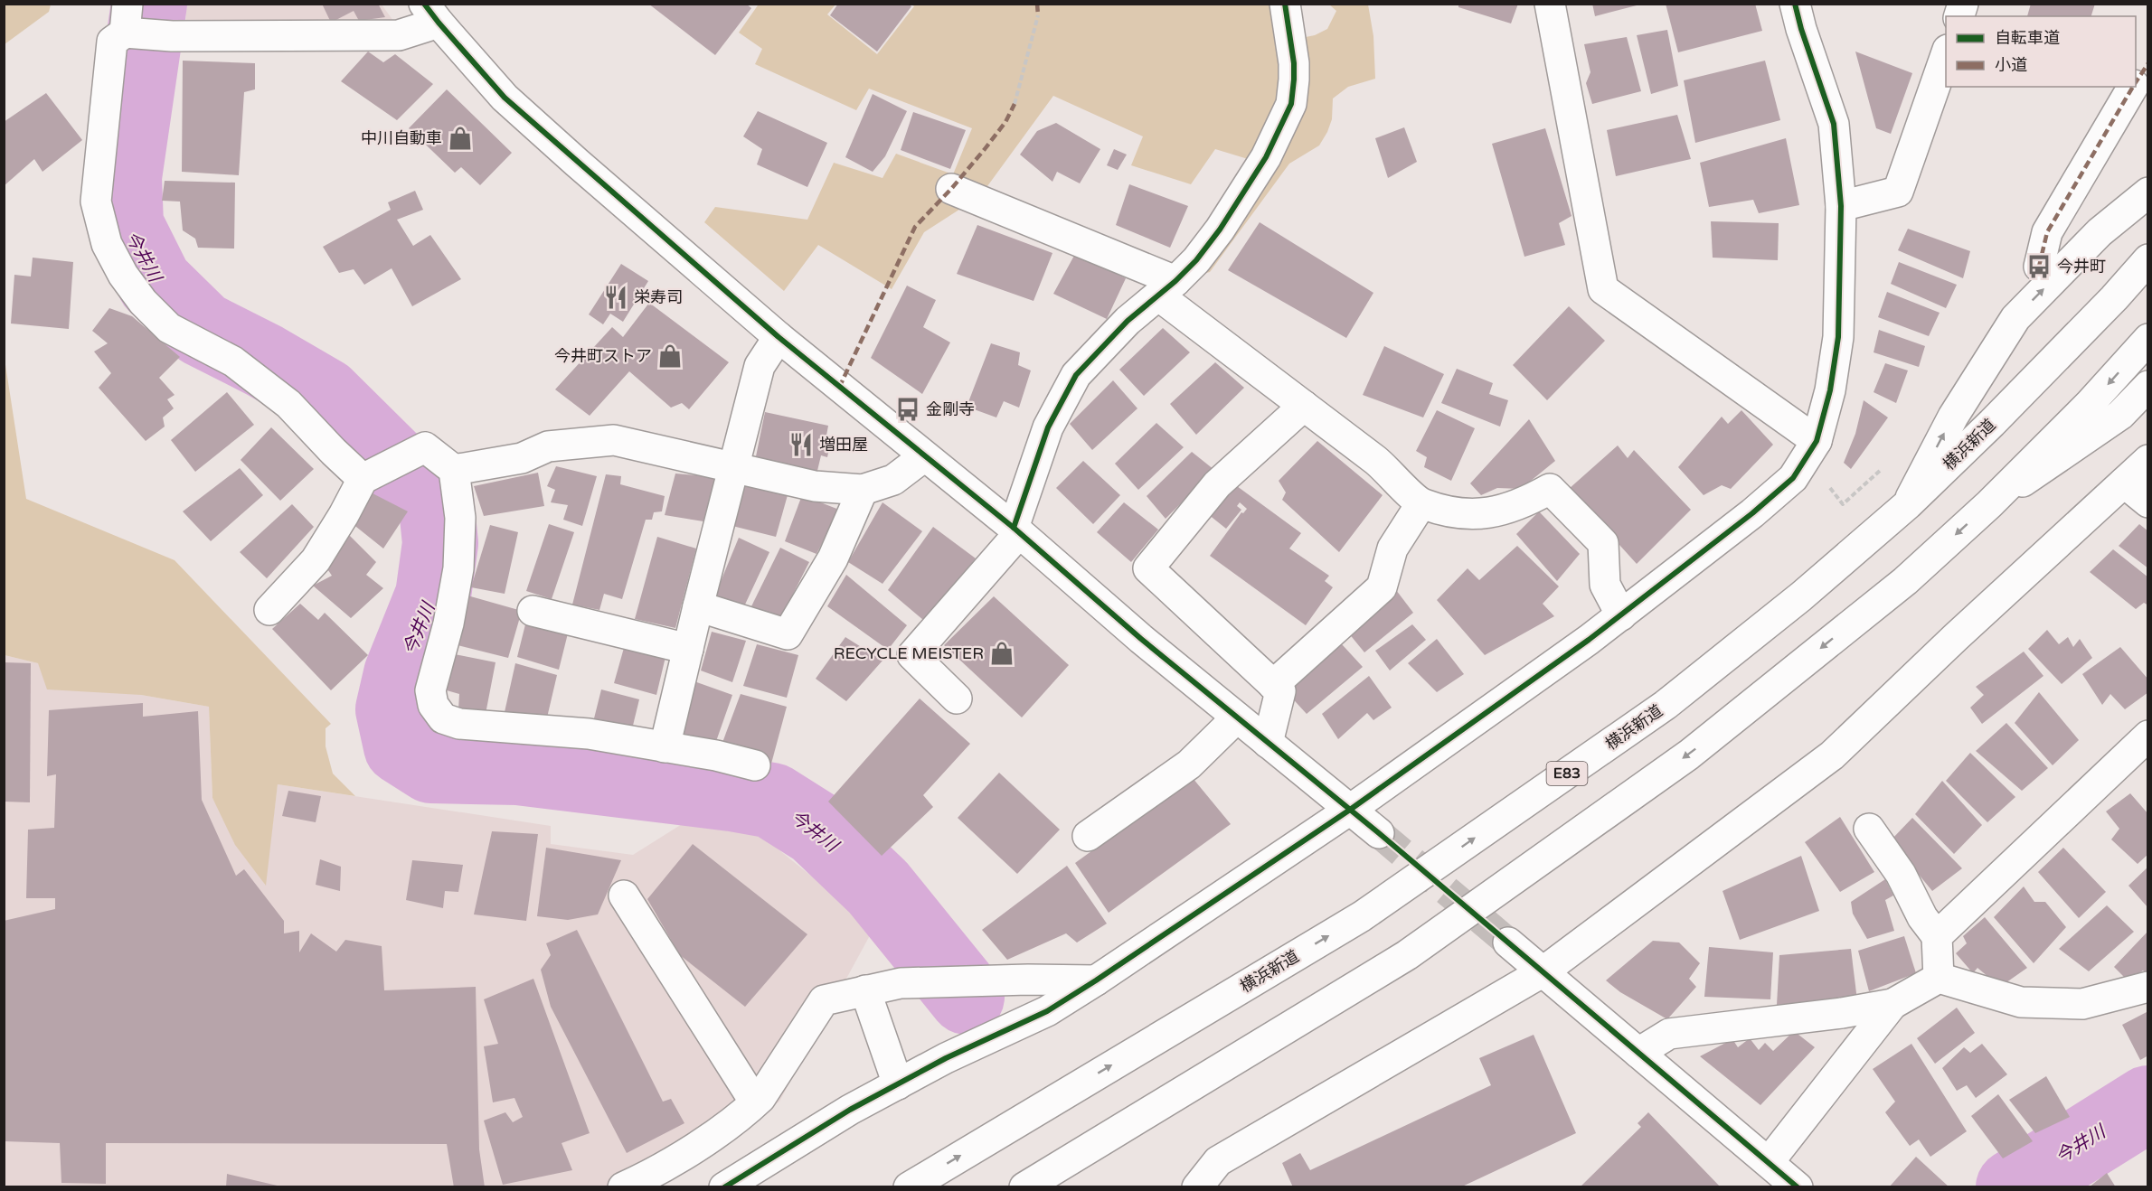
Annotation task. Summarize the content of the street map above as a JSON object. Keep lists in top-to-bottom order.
{
  "streets": {
    "main road": ["横浜新道", "E83"]
  },
  "water": ["今井川"],
  "places": {
    "shop": ["中川自動車", "今井町ストア", "RECYCLE MEISTER"],
    "bus stop": ["今井町", "金剛寺"],
    "restaurant": ["栄寿司", "増田屋"]
  },
  "legend": ["自転車道", "小道"]
}
